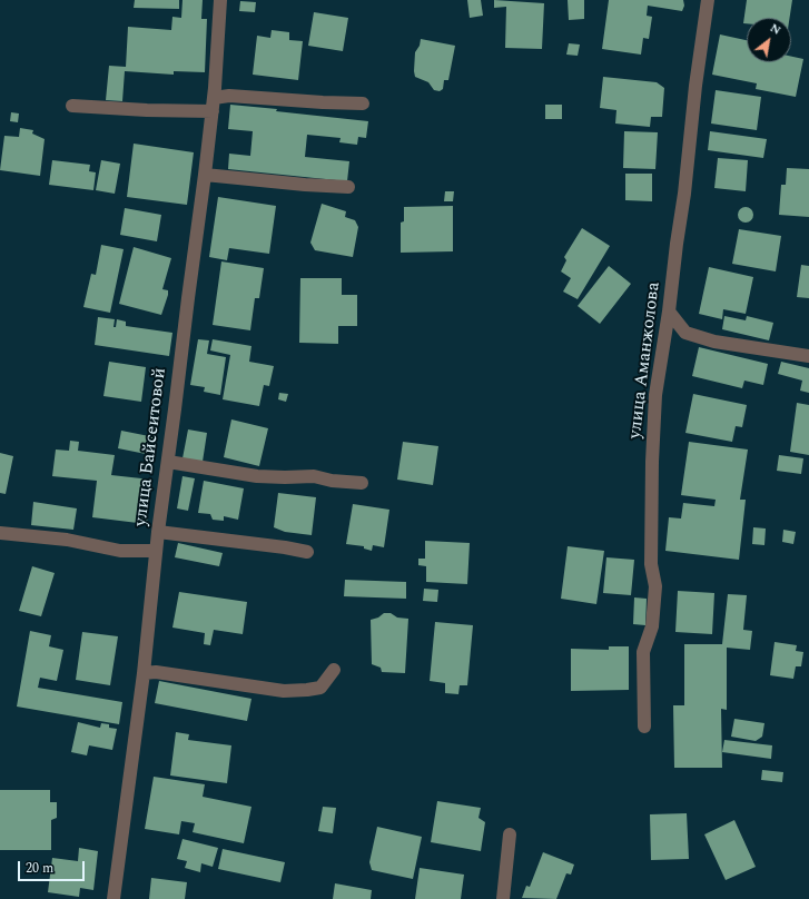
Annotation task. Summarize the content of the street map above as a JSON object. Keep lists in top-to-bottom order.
{
  "streets": {
    "street": ["улица Аманжолова", "улица Байсеитовой"]
  },
  "scale_bar": "20 m",
  "north": "top right"
}
